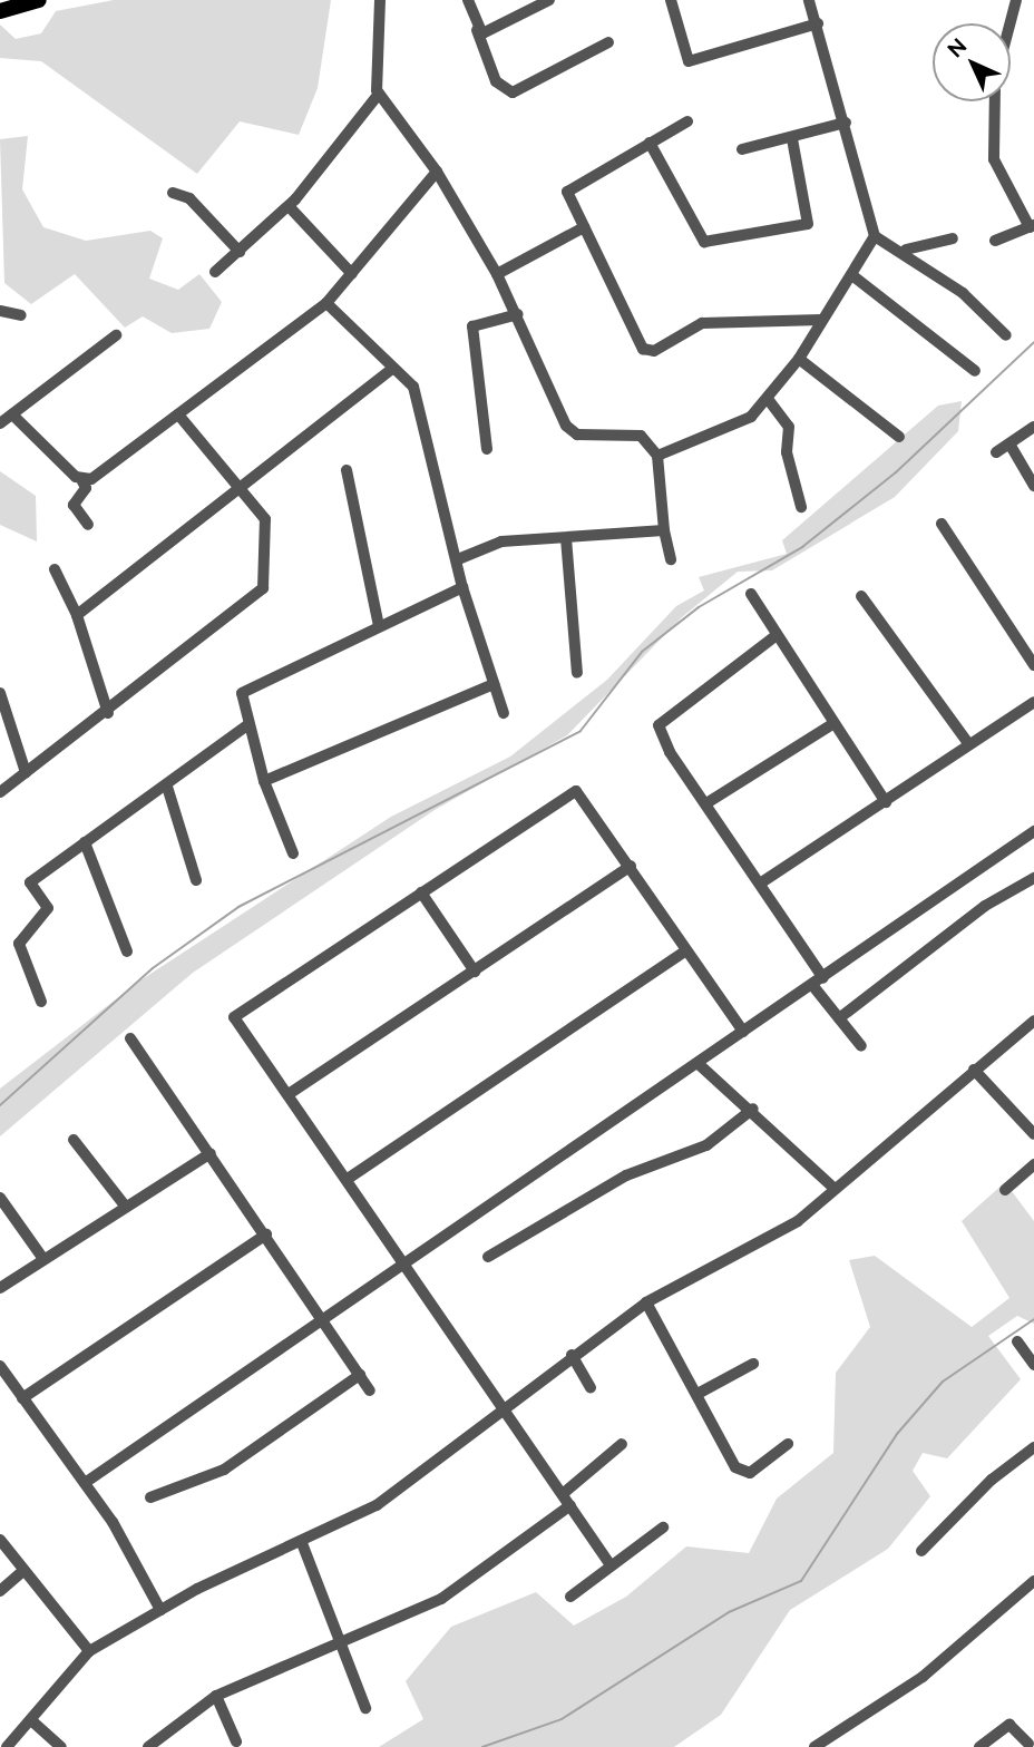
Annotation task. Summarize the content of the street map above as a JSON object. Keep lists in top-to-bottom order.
{
  "north": "top left"
}
